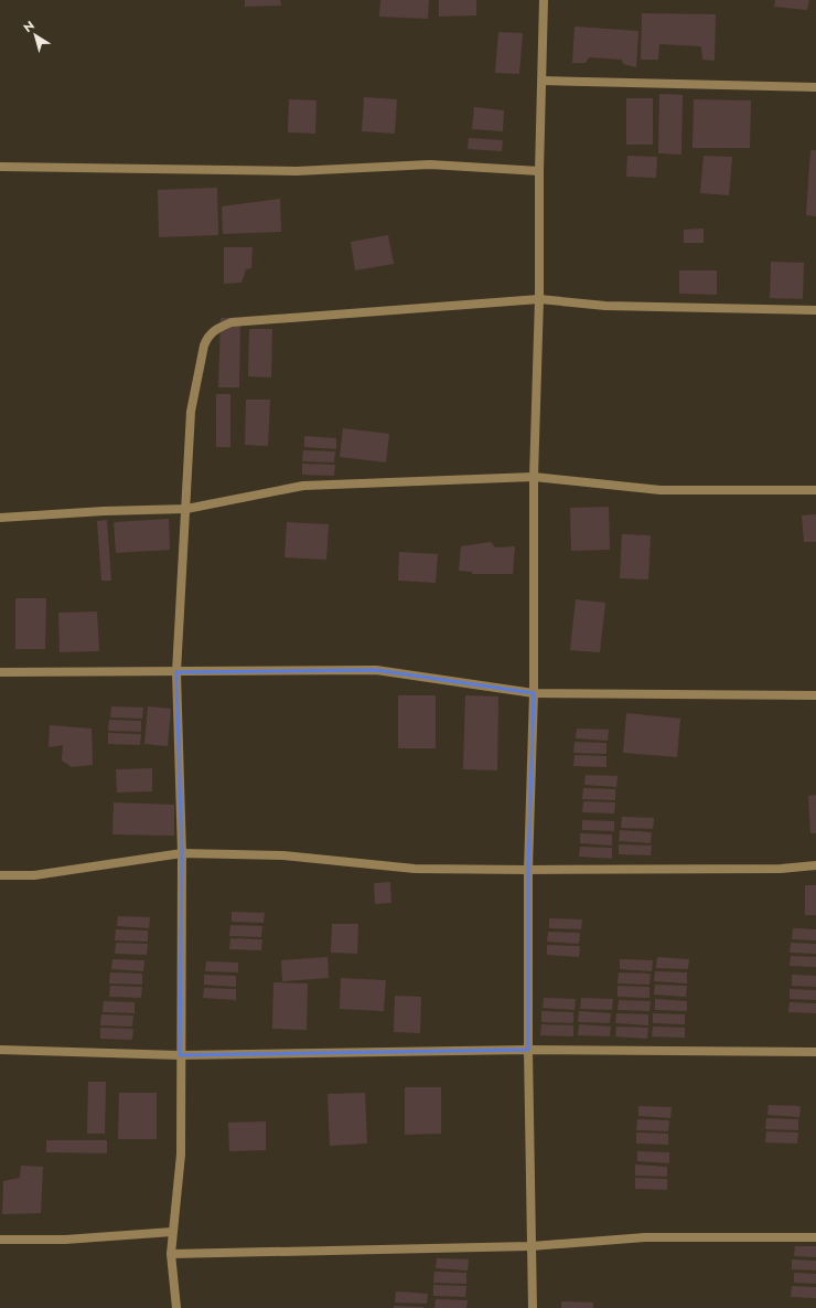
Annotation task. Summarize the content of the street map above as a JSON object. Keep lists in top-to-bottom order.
{
  "north": "top left"
}
